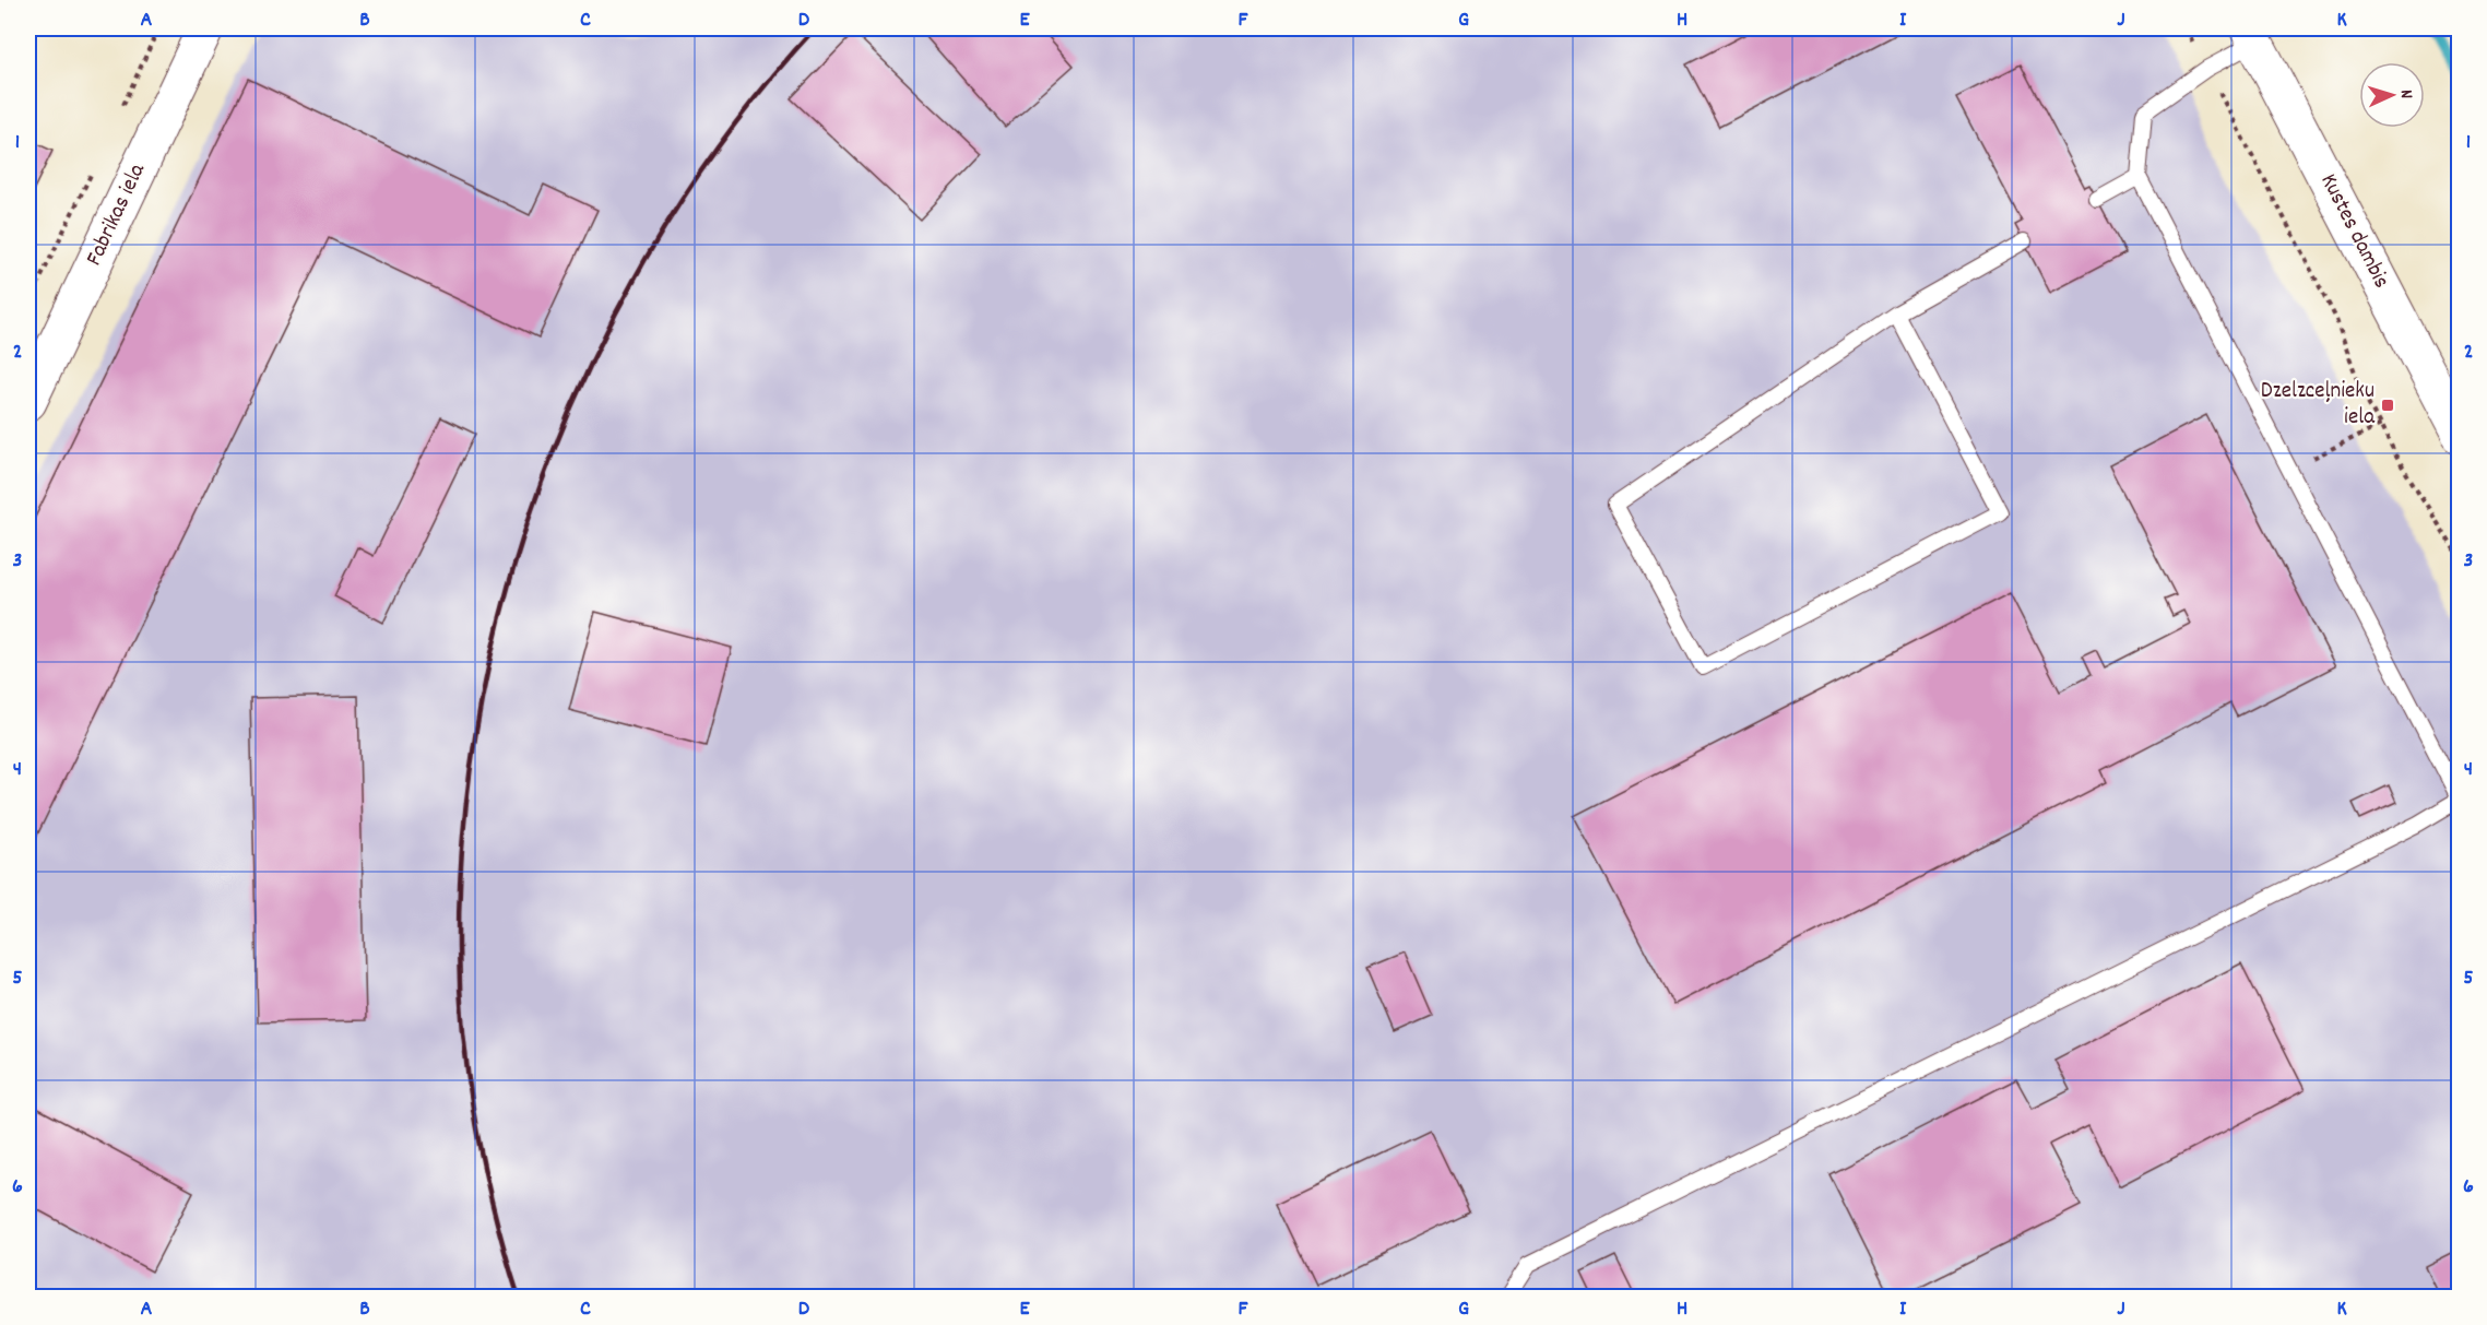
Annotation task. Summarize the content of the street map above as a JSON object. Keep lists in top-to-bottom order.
{
  "streets": {
    "main road": ["Fabrikas iela", "Kustes dambis"]
  },
  "places": {
    "transit": ["Dzelzceļnieku iela"]
  },
  "north": "right",
  "grid": {
    "columns": [
      "A",
      "B",
      "C",
      "D",
      "E",
      "F",
      "G",
      "H",
      "I",
      "J",
      "K"
    ],
    "rows": [
      "1",
      "2",
      "3",
      "4",
      "5",
      "6"
    ]
  }
}
